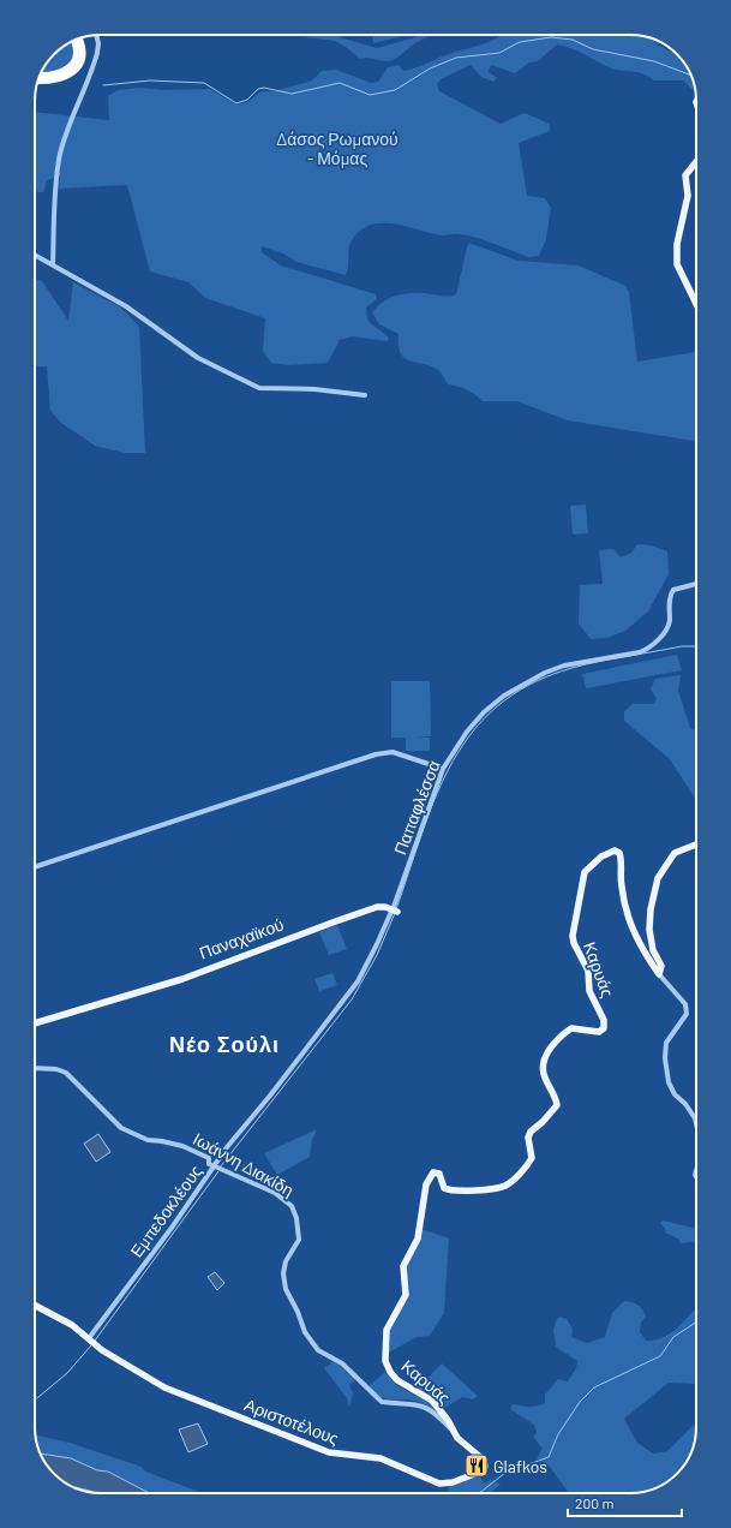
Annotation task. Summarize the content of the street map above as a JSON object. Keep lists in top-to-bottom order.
{
  "streets": {
    "main road": ["Παναχαϊκού", "Καρυάς", "Αριστοτέλους"],
    "street": ["Παπαφλέσσα", "Ιωάννη Διακίδη", "Εμπεδοκλέους"]
  },
  "crossings": [
    ["Παπαφλέσσα", "Παναχαϊκού"],
    ["Παπαφλέσσα", "Εμπεδοκλέους"],
    ["Παναχαϊκού", "Εμπεδοκλέους"],
    ["Καρυάς", "Ιωάννη Διακίδη"],
    ["Καρυάς", "Αριστοτέλους"],
    ["Ιωάννη Διακίδη", "Εμπεδοκλέους"],
    ["Εμπεδοκλέους", "Αριστοτέλους"]
  ],
  "districts": ["Νέο Σούλι"],
  "parks": ["Δάσος Ρωμανού - Μόμας"],
  "places": {
    "restaurant": ["Glafkos"]
  },
  "scale_bar": "200 m"
}
